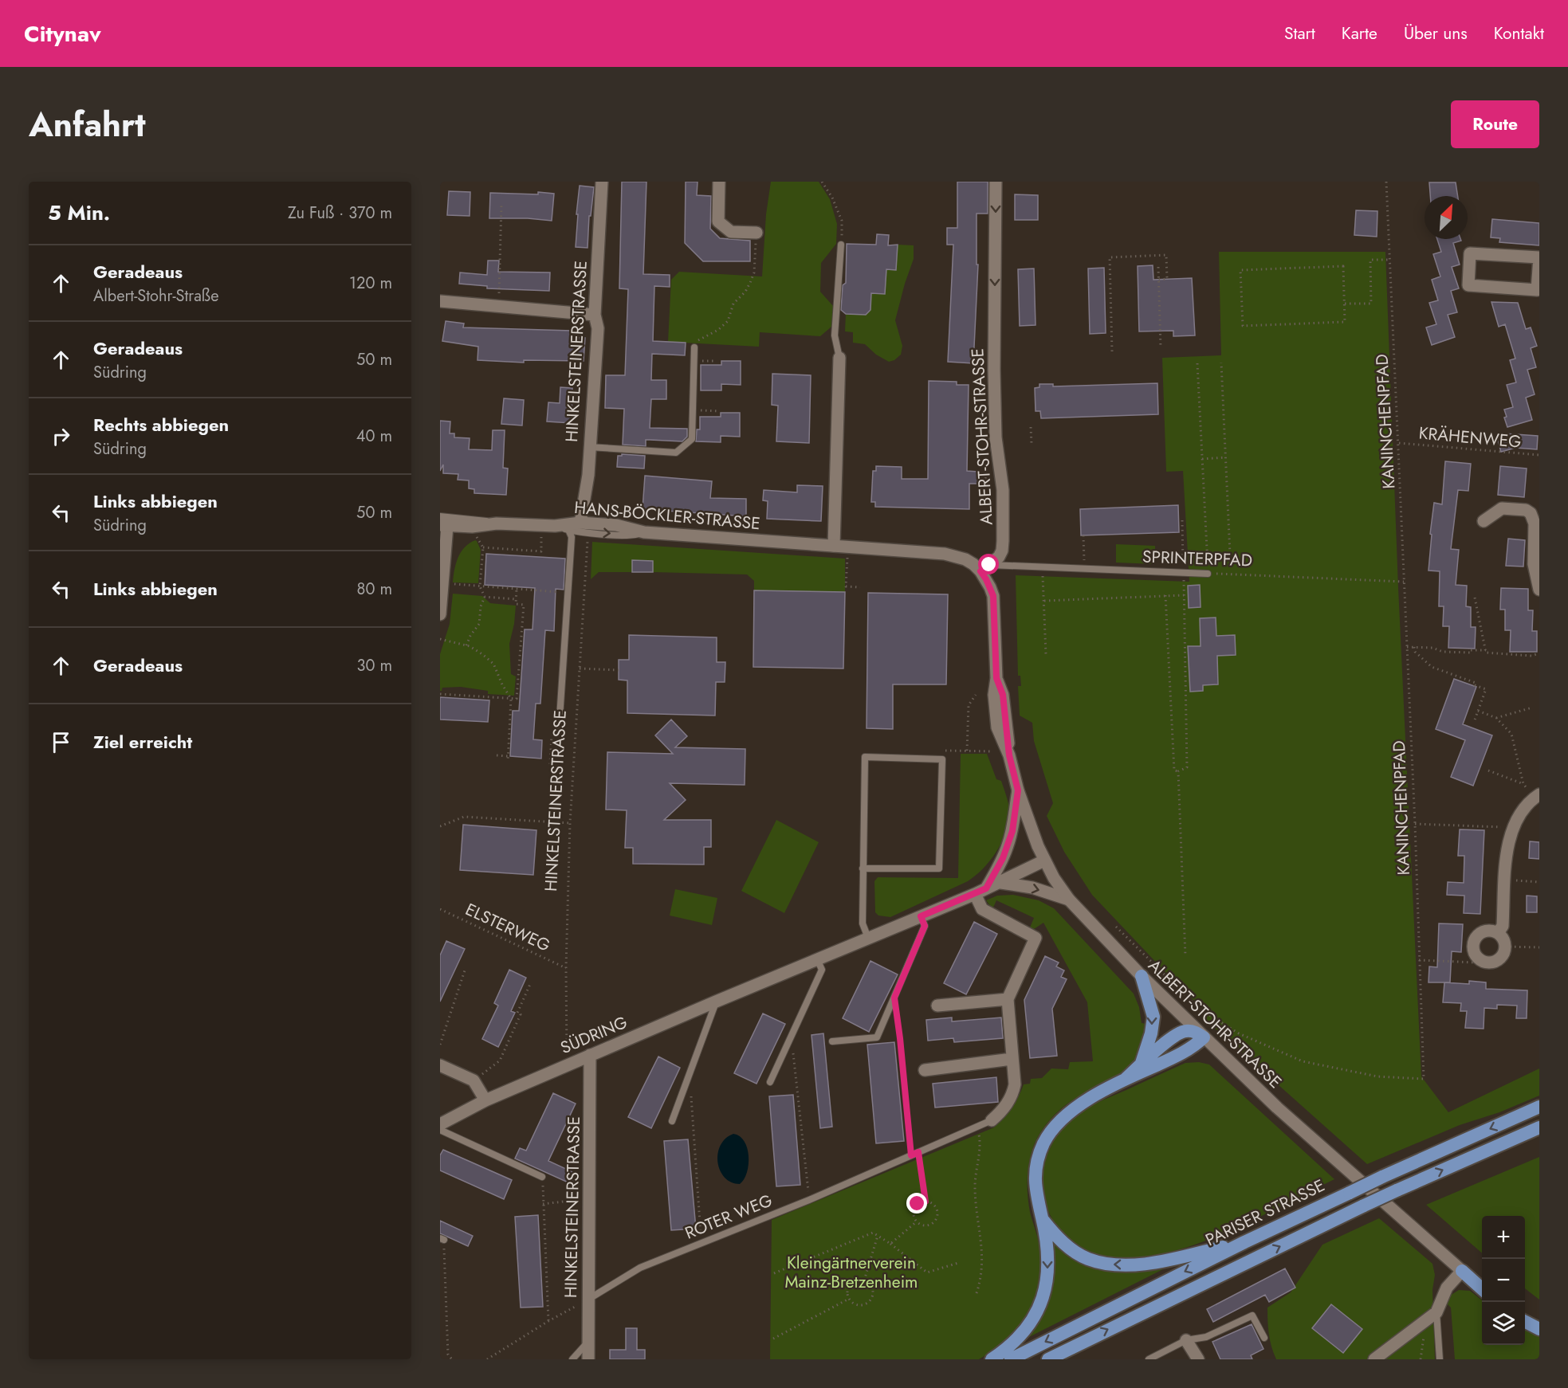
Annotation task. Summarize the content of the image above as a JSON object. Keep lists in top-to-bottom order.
{
  "streets": {
    "highway": ["PARISER STRASSE"],
    "street": [
      "HINKELSTEINERSTRASSE",
      "ALBERT-STOHR-STRASSE",
      "HANS-BÖCKLER-STRASSE",
      "SÜDRING"
    ],
    "lane": ["SPRINTERPFAD", "ROTER WEG"],
    "path": ["KANINCHENPFAD", "KRÄHENWEG", "ELSTERWEG"]
  },
  "crossings": [
    ["HINKELSTEINERSTRASSE", "HANS-BÖCKLER-STRASSE"],
    ["HINKELSTEINERSTRASSE", "ELSTERWEG"],
    ["HINKELSTEINERSTRASSE", "SÜDRING"],
    ["HINKELSTEINERSTRASSE", "ROTER WEG"],
    ["KANINCHENPFAD", "KRÄHENWEG"],
    ["KANINCHENPFAD", "SPRINTERPFAD"],
    ["ALBERT-STOHR-STRASSE", "HANS-BÖCKLER-STRASSE"],
    ["ALBERT-STOHR-STRASSE", "SPRINTERPFAD"],
    ["ALBERT-STOHR-STRASSE", "SÜDRING"],
    ["HANS-BÖCKLER-STRASSE", "SPRINTERPFAD"]
  ],
  "parks": ["Kleingärtnerverein Mainz-Bretzenheim"],
  "north": "top right",
  "page": {
    "header": "Citynav",
    "nav": [
      "Start",
      "Karte",
      "Über uns",
      "Kontakt"
    ],
    "title": "Anfahrt",
    "buttons": "Route",
    "heading": ["5 Min.", "Zu Fuß · 370 m"],
    "list": [
      ["Geradeaus", "Albert-Stohr-Straße", "120 m"],
      ["Geradeaus", "Südring", "50 m"],
      ["Rechts abbiegen", "Südring", "40 m"],
      ["Links abbiegen", "Südring", "50 m"],
      ["Links abbiegen", "80 m"],
      ["Geradeaus", "30 m"],
      "Ziel erreicht"
    ],
    "map_buttons": ["+", "−"]
  }
}
